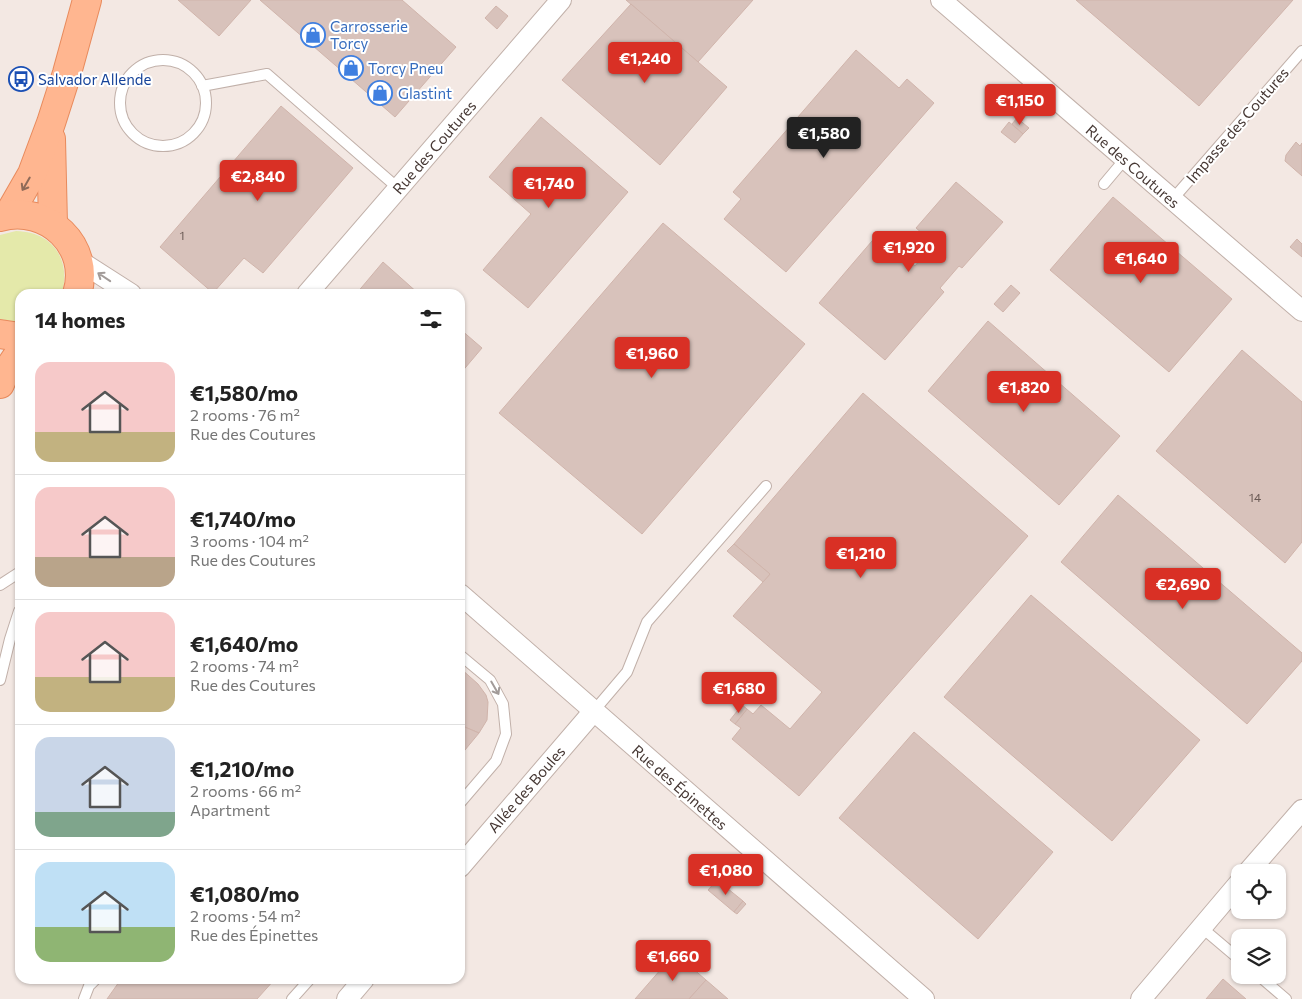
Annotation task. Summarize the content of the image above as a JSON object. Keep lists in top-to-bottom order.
{
  "streets": {
    "street": ["Rue des Coutures", "Rue des Épinettes", "Allée des Boules"],
    "lane": ["Impasse des Coutures"]
  },
  "crossings": [
    ["Impasse des Coutures", "Rue des Coutures"],
    ["Rue des Épinettes", "Allée des Boules"]
  ],
  "places": {
    "shop": ["Carrosserie Torcy", "Torcy Pneu", "Glastint"],
    "bus stop": ["Salvador Allende"]
  },
  "house_numbers": ["1", "14"],
  "page": {
    "price": [
      "€1,240",
      "€1,150",
      "€1,580",
      "€2,840",
      "€1,740",
      "€1,920",
      "€1,640",
      "€1,960",
      "€1,820",
      "€1,210",
      "€2,690",
      "€1,680",
      "€1,080",
      "€1,660"
    ],
    "heading": "14 homes",
    "list": [
      {
        "name": "€1,580/mo",
        "note": "2 rooms · 76 m² · Rue des Coutures"
      },
      {
        "name": "€1,740/mo",
        "note": "3 rooms · 104 m² · Rue des Coutures"
      },
      {
        "name": "€1,640/mo",
        "note": "2 rooms · 74 m² · Rue des Coutures"
      },
      {
        "name": "€1,210/mo",
        "note": "2 rooms · 66 m² · Apartment"
      },
      {
        "name": "€1,080/mo",
        "note": "2 rooms · 54 m² · Rue des Épinettes"
      }
    ]
  }
}
